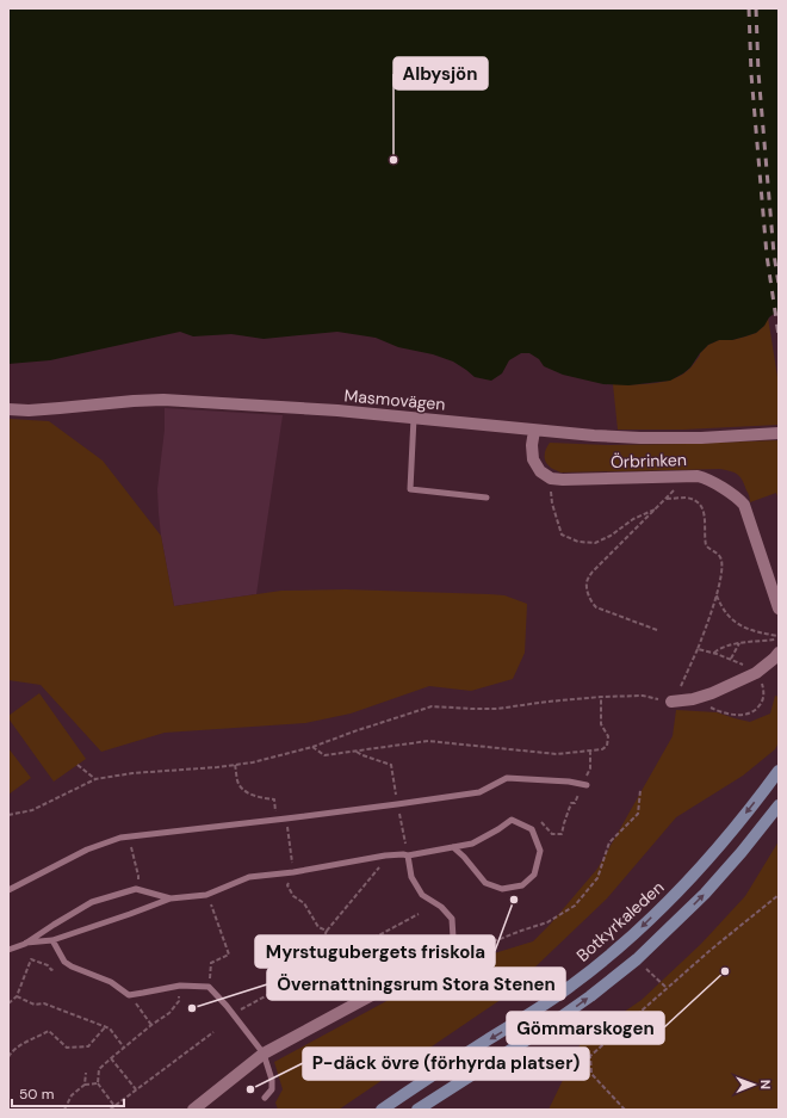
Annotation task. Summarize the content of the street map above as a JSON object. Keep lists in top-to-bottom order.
{
  "streets": {
    "main road": ["Botkyrkaleden"],
    "street": ["Masmovägen", "Örbrinken"]
  },
  "places": [
    "Albysjön",
    "Myrstugubergets friskola",
    "Gömmarskogen",
    "Övernattningsrum Stora Stenen",
    "P-däck övre (förhyrda platser)"
  ],
  "scale_bar": "50 m",
  "north": "right"
}
